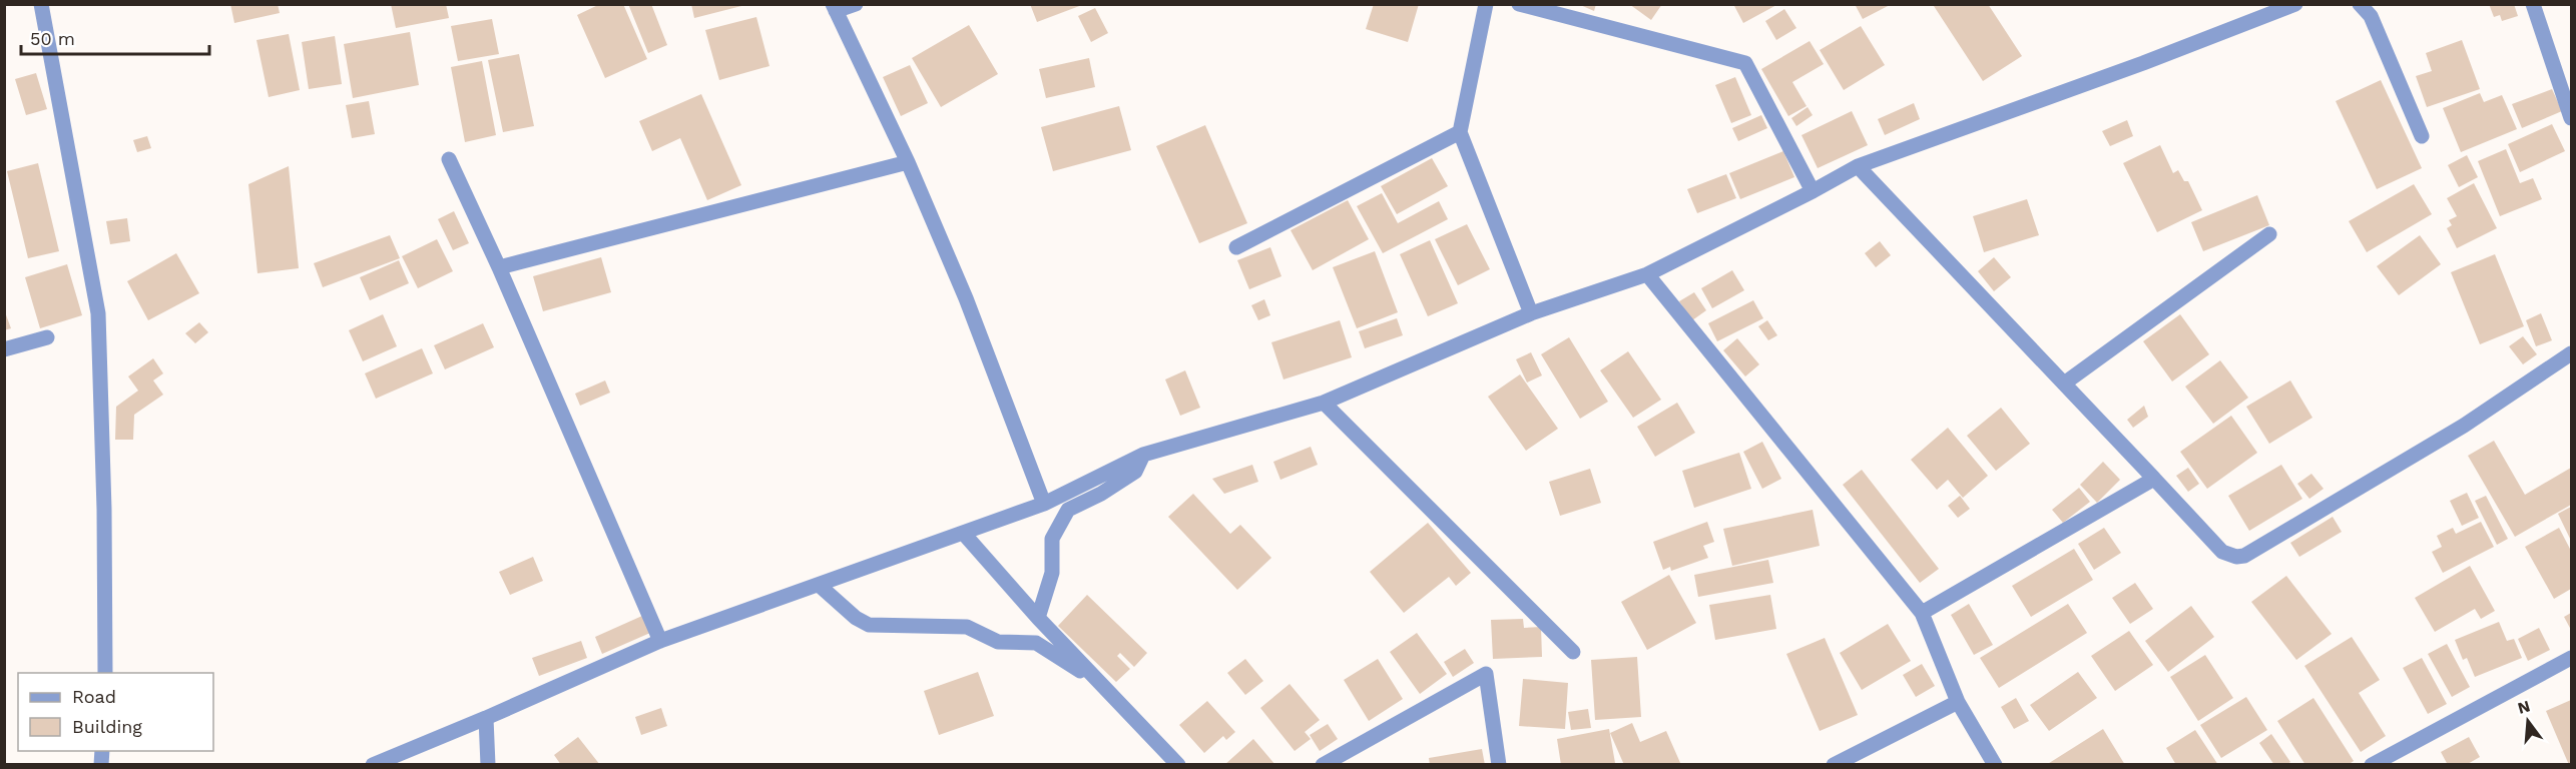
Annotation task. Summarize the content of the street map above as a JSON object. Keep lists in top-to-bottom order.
{
  "legend": ["Road", "Building"],
  "scale_bar": "50 m",
  "north": "top"
}
